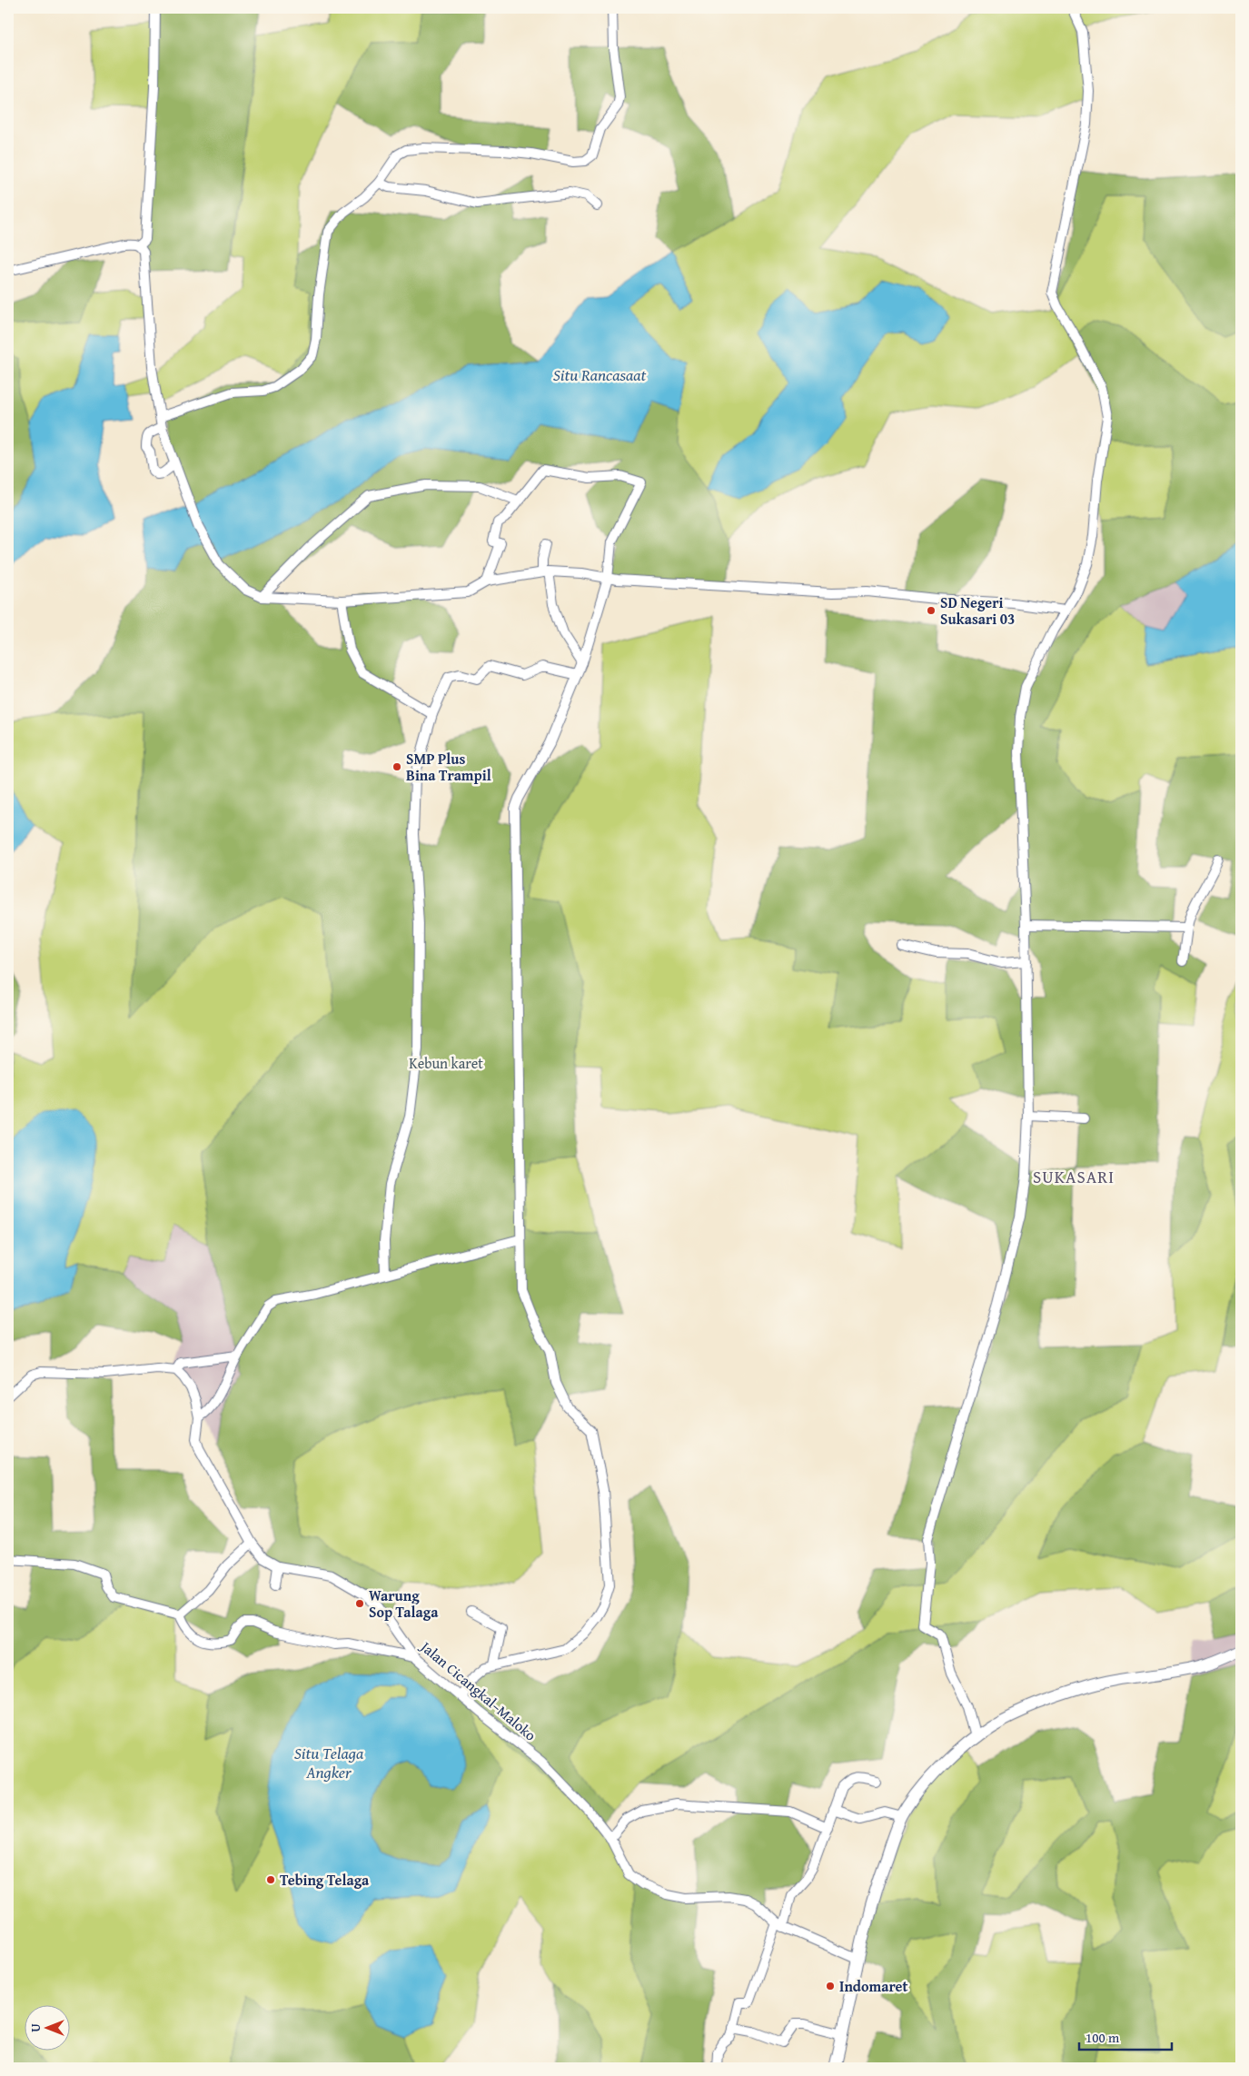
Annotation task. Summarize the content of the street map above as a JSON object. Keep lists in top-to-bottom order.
{
  "streets": {
    "street": ["Jalan Cicangkal–Maloko"]
  },
  "districts": ["SUKASARI"],
  "water": ["Situ Rancasaat", "Situ Telaga Angker"],
  "parks": ["Kebun karet"],
  "places": [
    "SD Negeri Sukasari 03",
    "SMP Plus Bina Trampil",
    "Warung Sop Talaga",
    "Tebing Telaga",
    "Indomaret"
  ],
  "scale_bar": "100 m",
  "north": "left"
}
